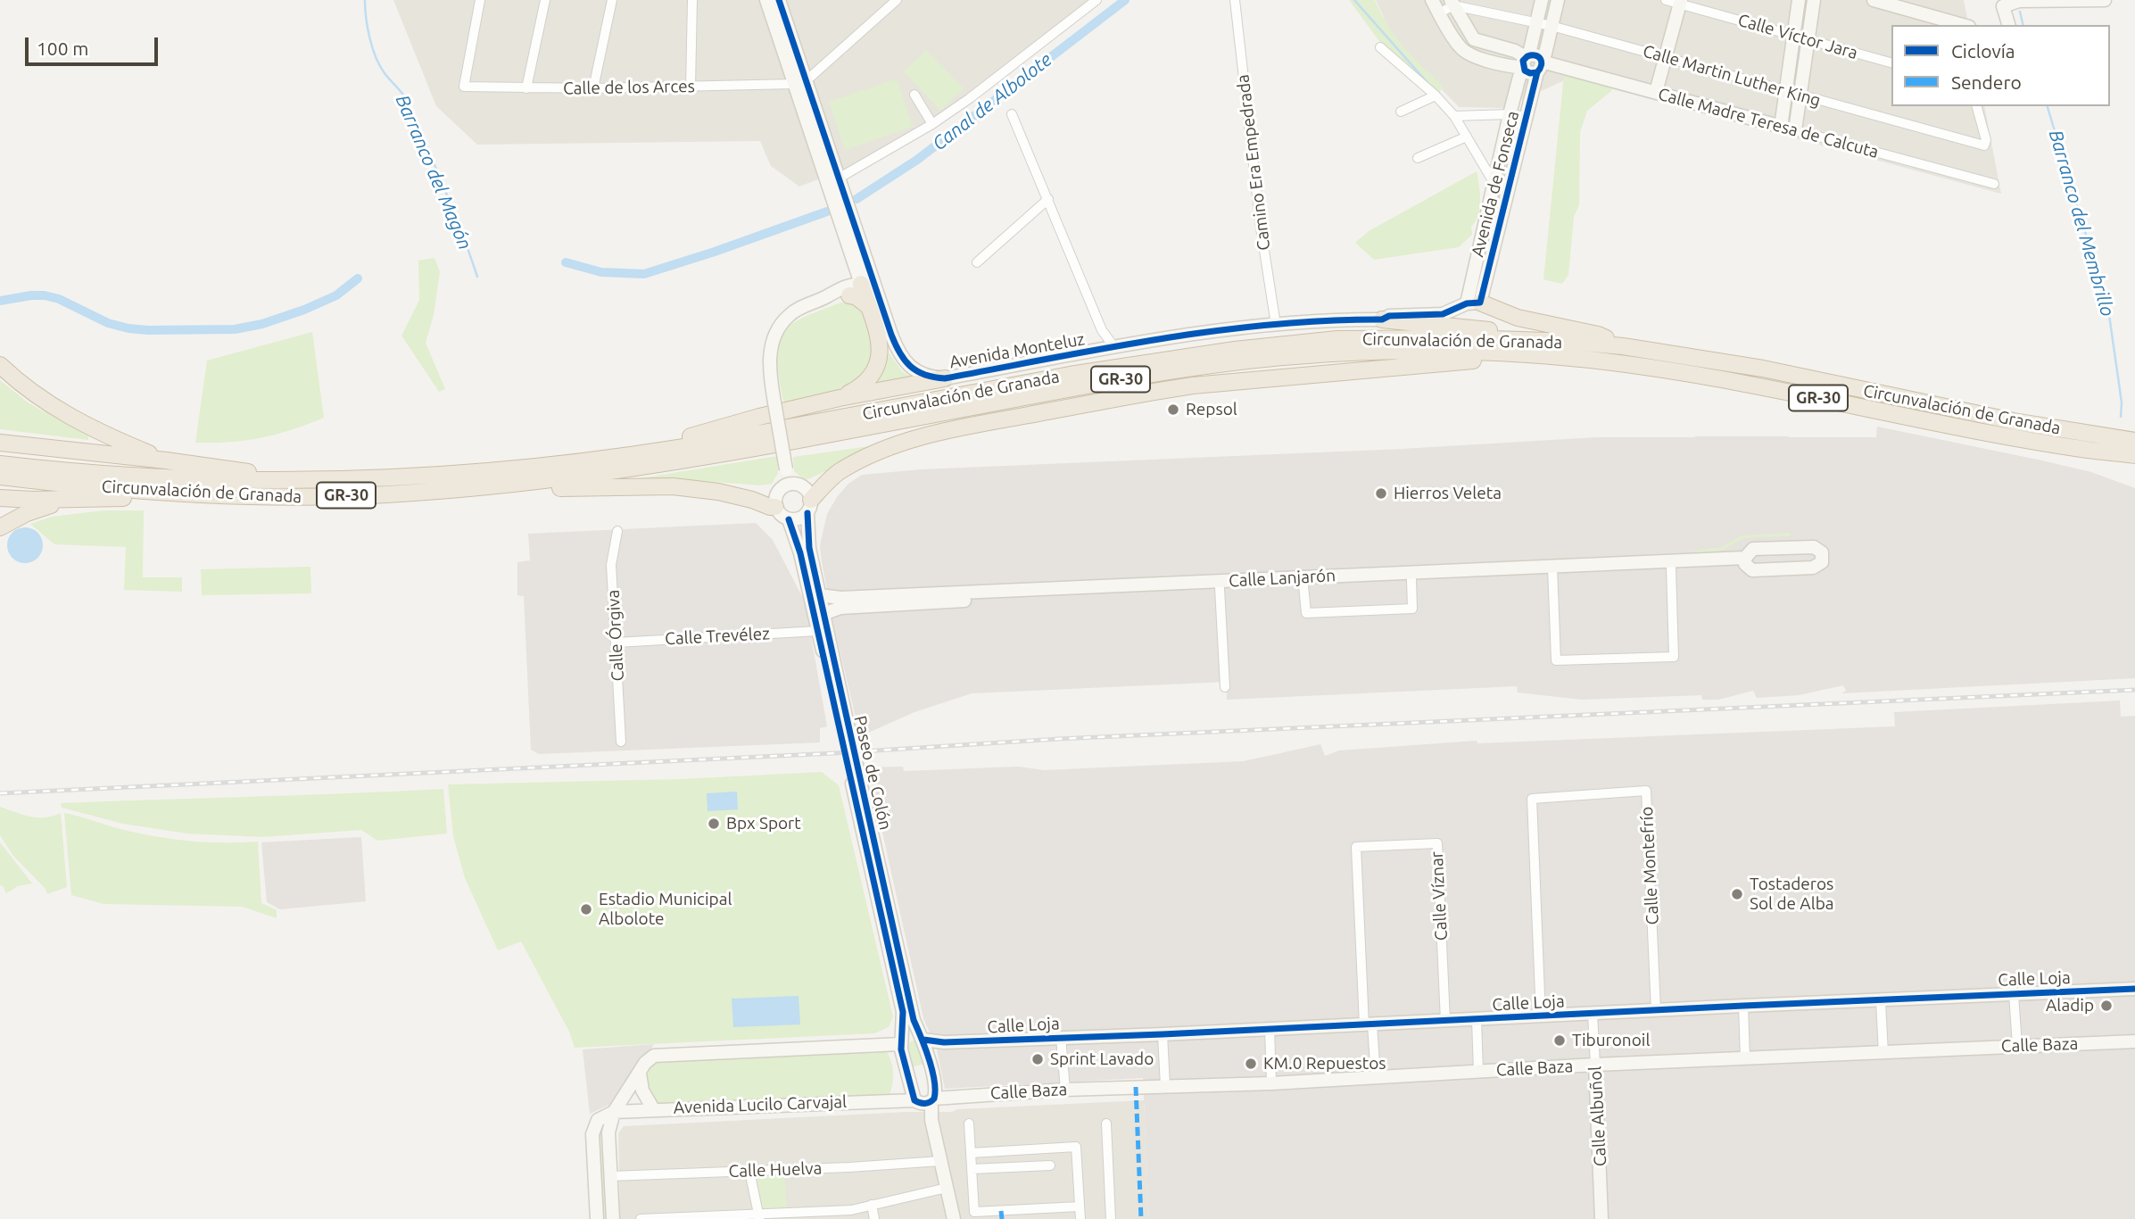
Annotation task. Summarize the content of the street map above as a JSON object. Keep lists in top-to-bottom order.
{
  "streets": {
    "highway": ["Circunvalación de Granada", "GR-30"],
    "street": [
      "Calle Víctor Jara",
      "Calle Martin Luther King",
      "Calle de los Arces",
      "Calle Madre Teresa de Calcuta",
      "Camino Era Empedrada",
      "Avenida de Fonseca",
      "Avenida Monteluz",
      "Calle Lanjarón",
      "Calle Órgiva",
      "Calle Trevélez",
      "Paseo de Colón",
      "Calle Montefrío",
      "Calle Víznar",
      "Calle Loja",
      "Calle Baza",
      "Avenida Lucilo Carvajal",
      "Calle Albuñol",
      "Calle Huelva"
    ]
  },
  "crossings": [
    ["Calle Martin Luther King", "Avenida de Fonseca"],
    ["Calle de los Arces", "Avenida Monteluz"],
    ["Calle Madre Teresa de Calcuta", "Avenida de Fonseca"],
    ["Camino Era Empedrada", "Avenida Monteluz"],
    ["Avenida de Fonseca", "Avenida Monteluz"],
    ["Calle Lanjarón", "Paseo de Colón"],
    ["Calle Órgiva", "Calle Trevélez"],
    ["Calle Trevélez", "Paseo de Colón"],
    ["Paseo de Colón", "Calle Loja"],
    ["Paseo de Colón", "Calle Baza"],
    ["Paseo de Colón", "Avenida Lucilo Carvajal"],
    ["Calle Montefrío", "Calle Loja"],
    ["Calle Víznar", "Calle Loja"],
    ["Calle Loja", "Calle Albuñol"],
    ["Calle Baza", "Avenida Lucilo Carvajal"],
    ["Calle Baza", "Calle Albuñol"]
  ],
  "water": ["Canal de Albolote", "Barranco del Magón", "Barranco del Membrillo"],
  "places": [
    "Repsol",
    "Hierros Veleta",
    "Bpx Sport",
    "Tostaderos Sol de Alba",
    "Estadio Municipal Albolote",
    "Aladip",
    "Tiburonoil",
    "Sprint Lavado",
    "KM.0 Repuestos"
  ],
  "legend": ["Ciclovía", "Sendero"],
  "scale_bar": "100 m"
}
